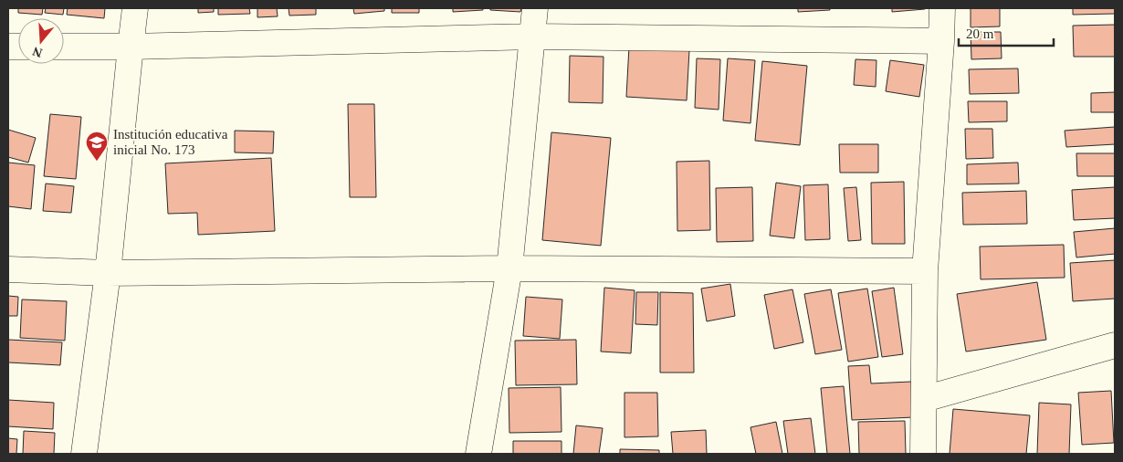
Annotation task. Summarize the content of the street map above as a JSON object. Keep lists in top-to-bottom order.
{
  "places": {
    "school or university": ["Institución educativa inicial No. 173"]
  },
  "scale_bar": "20 m",
  "north": "bottom"
}
